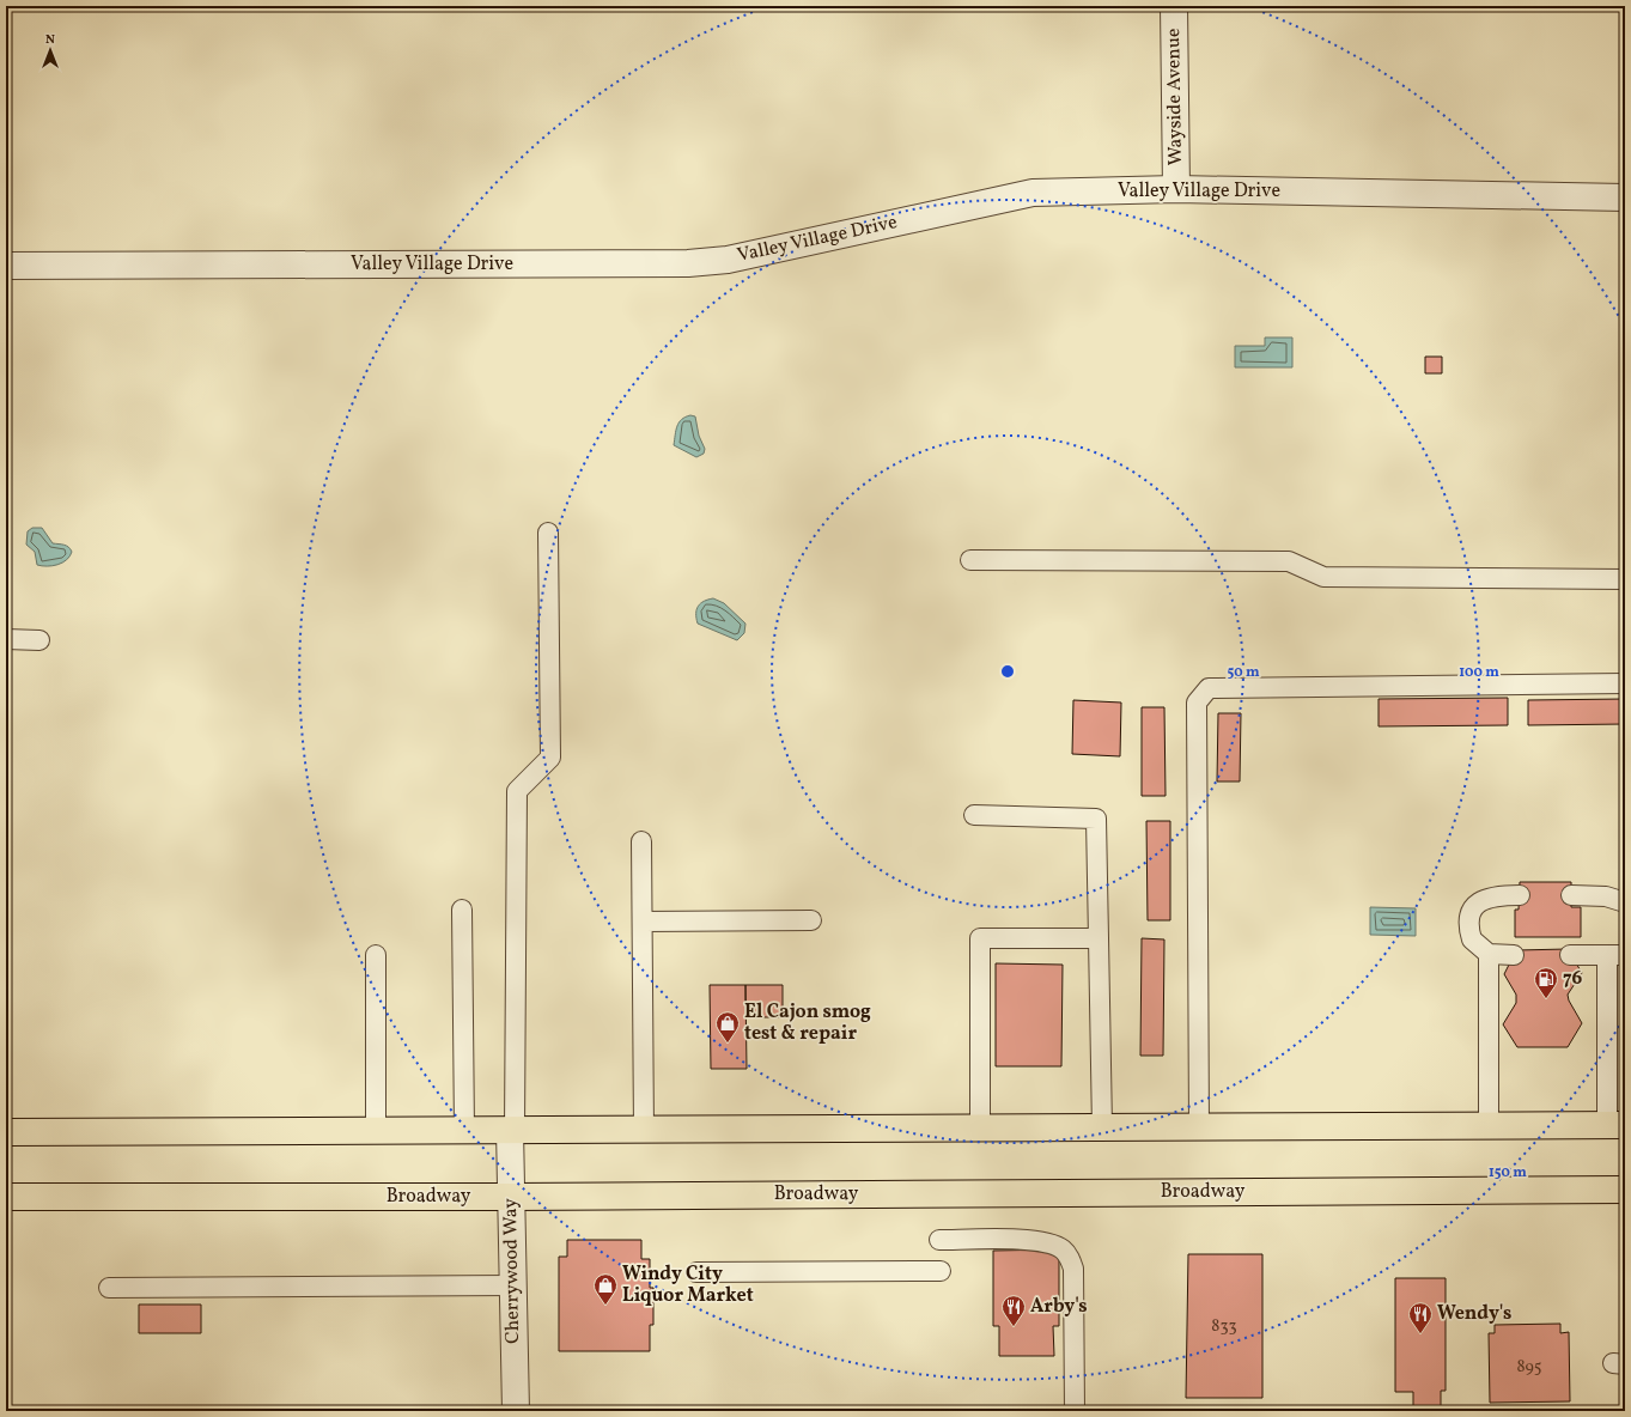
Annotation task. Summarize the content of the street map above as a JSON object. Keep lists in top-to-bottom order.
{
  "streets": {
    "main road": ["Broadway"],
    "street": ["Wayside Avenue", "Valley Village Drive", "Cherrywood Way"]
  },
  "crossings": [
    ["Wayside Avenue", "Valley Village Drive"],
    ["Broadway", "Cherrywood Way"]
  ],
  "places": {
    "fuel station": ["76"],
    "shop": ["El Cajon smog test & repair", "Windy City Liquor Market"],
    "restaurant": ["Arby's", "Wendy's"]
  },
  "house_numbers": ["833", "895"],
  "north": "top",
  "rings": ["50 m", "100 m", "150 m"]
}
